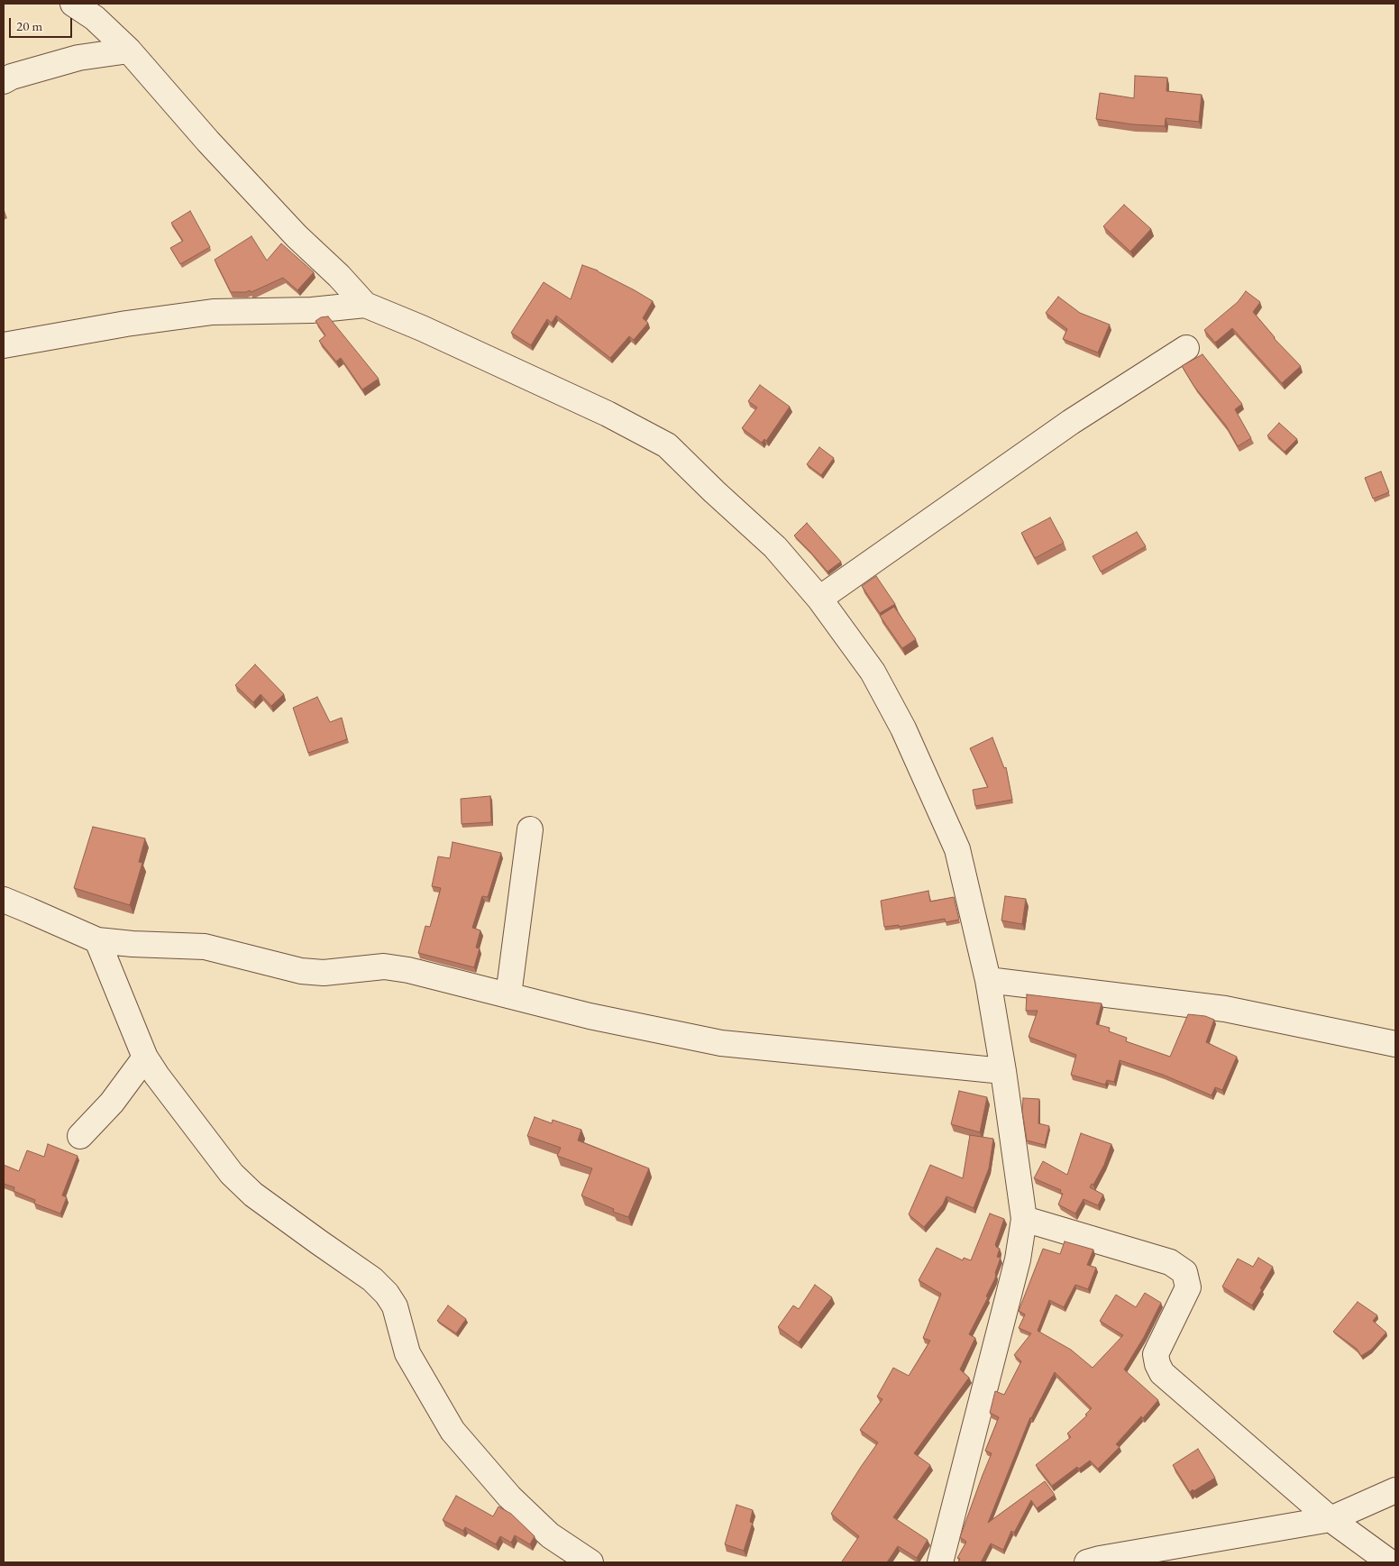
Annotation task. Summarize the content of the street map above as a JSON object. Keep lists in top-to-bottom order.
{
  "scale_bar": "20 m"
}
